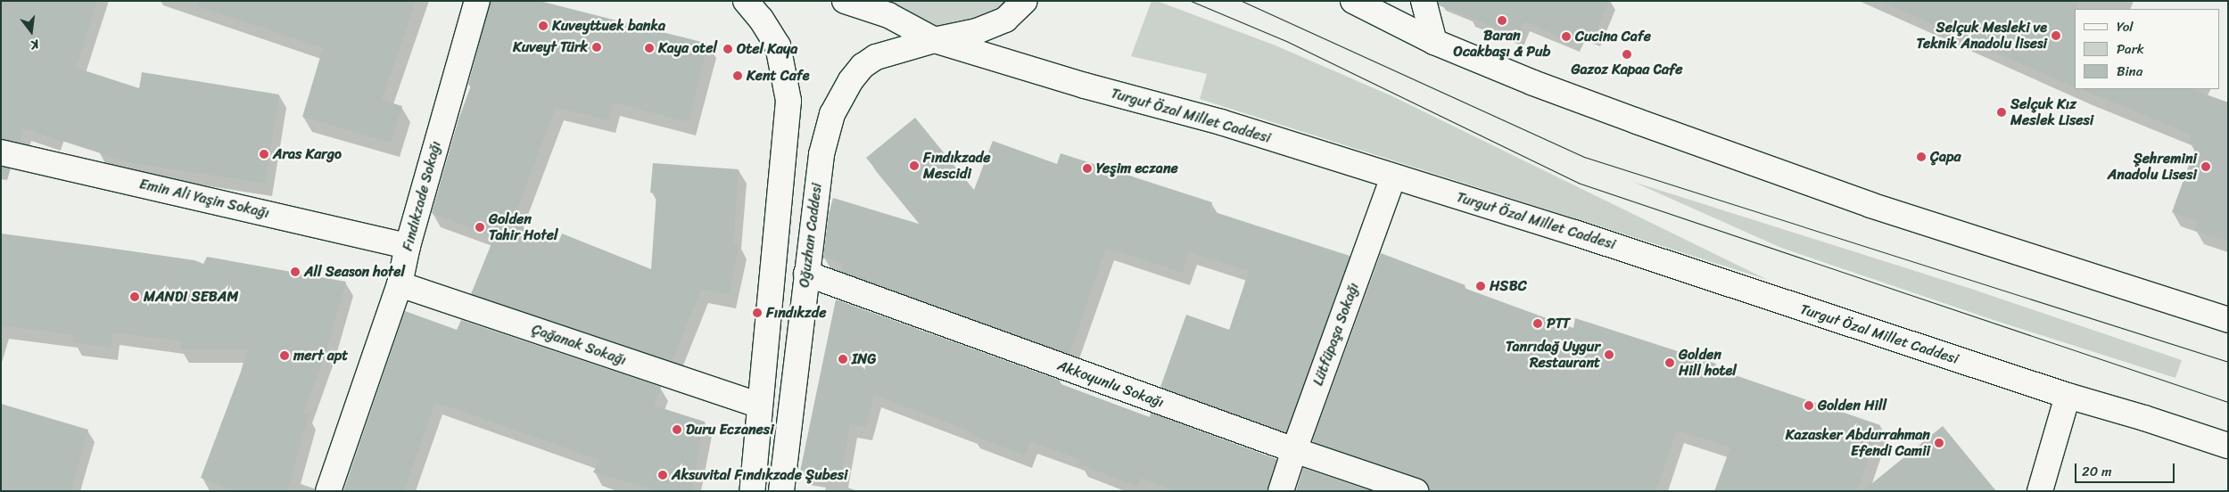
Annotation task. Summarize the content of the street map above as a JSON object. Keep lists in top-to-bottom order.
{
  "streets": {
    "main road": [
      "Turgut Özal Millet Caddesi",
      "Fındıkzade Sokağı",
      "Emin Ali Yaşin Sokağı",
      "Oğuzhan Caddesi",
      "Lütfüpaşa Sokağı",
      "Çağanak Sokağı",
      "Akkoyunlu Sokağı"
    ]
  },
  "crossings": [
    ["Turgut Özal Millet Caddesi", "Oğuzhan Caddesi"],
    ["Turgut Özal Millet Caddesi", "Lütfüpaşa Sokağı"],
    ["Fındıkzade Sokağı", "Emin Ali Yaşin Sokağı"],
    ["Fındıkzade Sokağı", "Çağanak Sokağı"],
    ["Oğuzhan Caddesi", "Akkoyunlu Sokağı"],
    ["Lütfüpaşa Sokağı", "Akkoyunlu Sokağı"]
  ],
  "places": [
    "Baran Ocakbaşı & Pub",
    "Kuveyttuek banka",
    "Selçuk Mesleki ve Teknik Anadolu lisesi",
    "Cucina Cafe",
    "Kuveyt Türk",
    "Kaya otel",
    "Otel Kaya",
    "Gazoz Kapaa Cafe",
    "Kent Cafe",
    "Selçuk Kız Meslek Lisesi",
    "Aras Kargo",
    "Çapa",
    "Fındıkzade Mescidi",
    "Şehremini Anadolu Lisesi",
    "Yeşim eczane",
    "Golden Tahir Hotel",
    "All Season hotel",
    "HSBC",
    "MANDI SEBAM",
    "Fındıkzde",
    "PTT",
    "Tanrıdağ Uygur Restaurant",
    "mert apt",
    "ING",
    "Golden Hill hotel",
    "Golden Hill",
    "Duru Eczanesi",
    "Kazasker Abdurrahman Efendi Camii",
    "Aksuvital Fındıkzade Şubesi"
  ],
  "legend": ["Yol", "Park", "Bina"],
  "scale_bar": "20 m",
  "north": "bottom"
}
